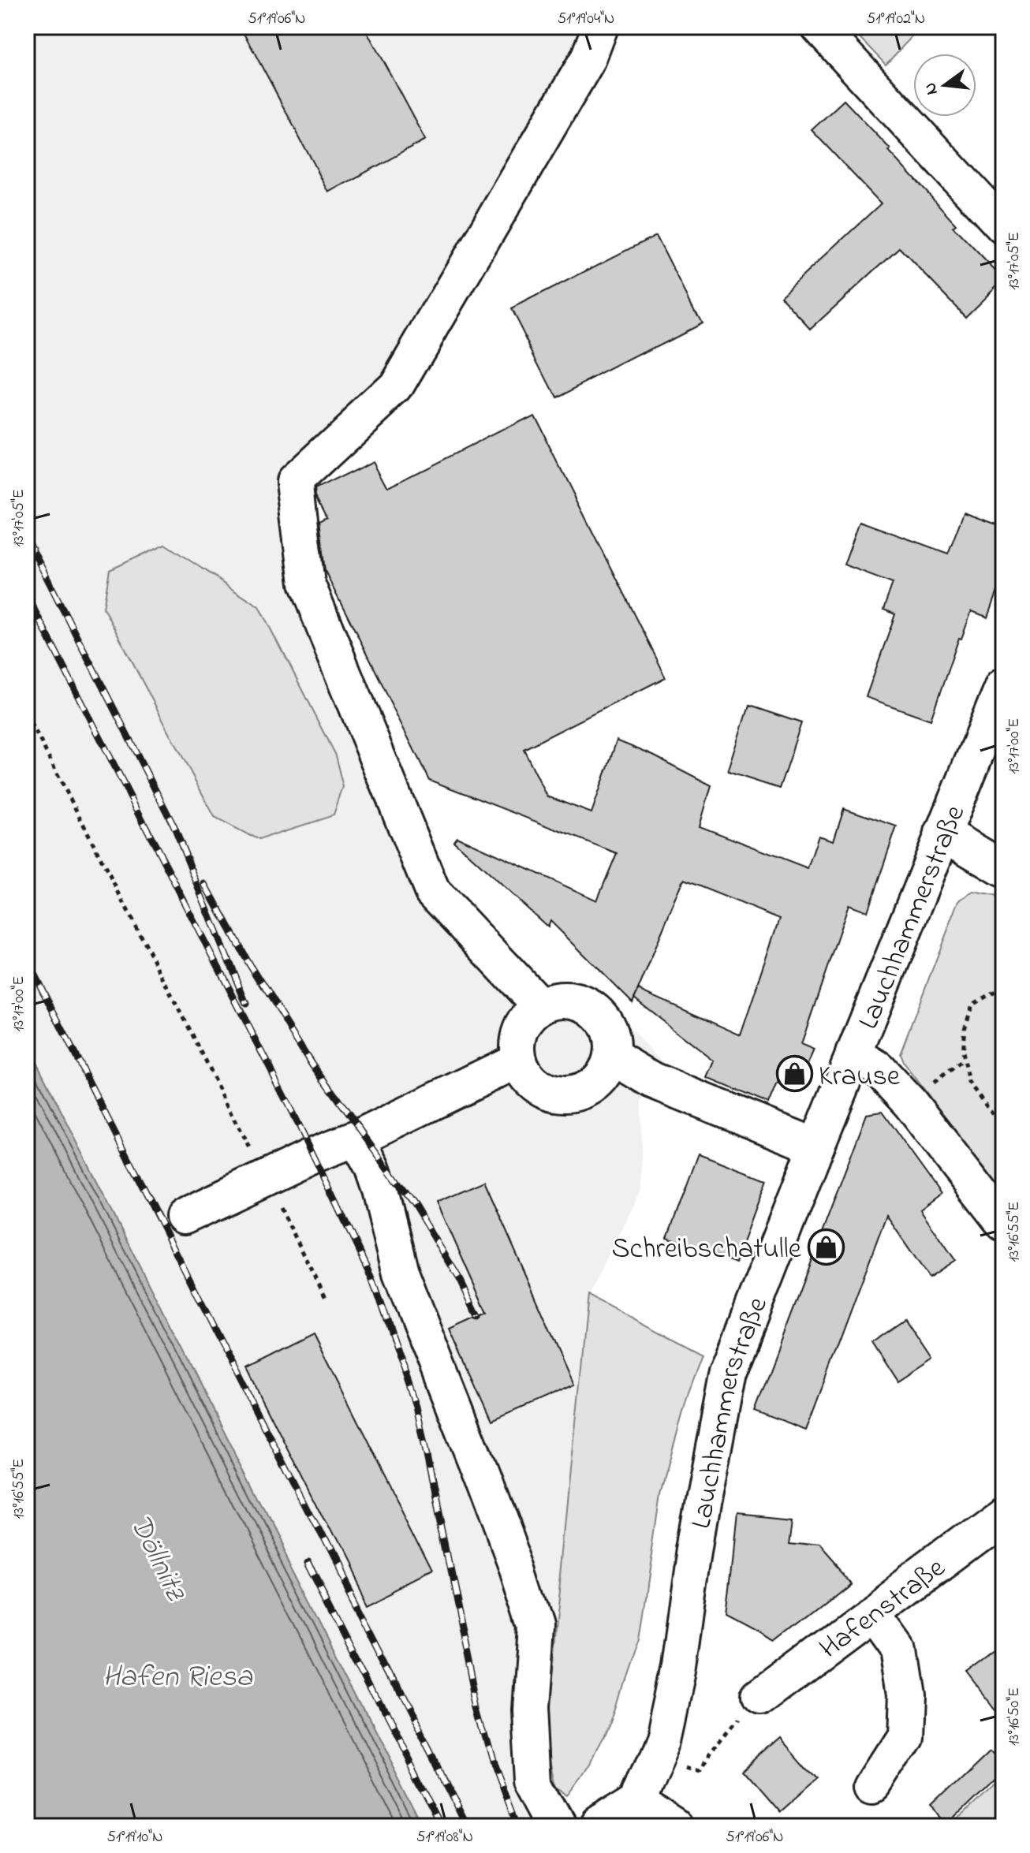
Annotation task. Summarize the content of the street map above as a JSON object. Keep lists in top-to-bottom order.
{
  "streets": {
    "main road": ["Lauchhammerstraße", "Hafenstraße"]
  },
  "water": ["Döllnitz", "Hafen Riesa"],
  "places": {
    "shop": ["Krause", "Schreibschatulle"]
  },
  "north": "left",
  "coordinates": [
    "51°19'06\"N",
    "51°19'04\"N",
    "51°19'02\"N",
    "13°17'05\"E",
    "13°17'00\"E",
    "13°16'55\"E",
    "13°16'50\"E",
    "51°19'10\"N",
    "51°19'08\"N"
  ]
}
